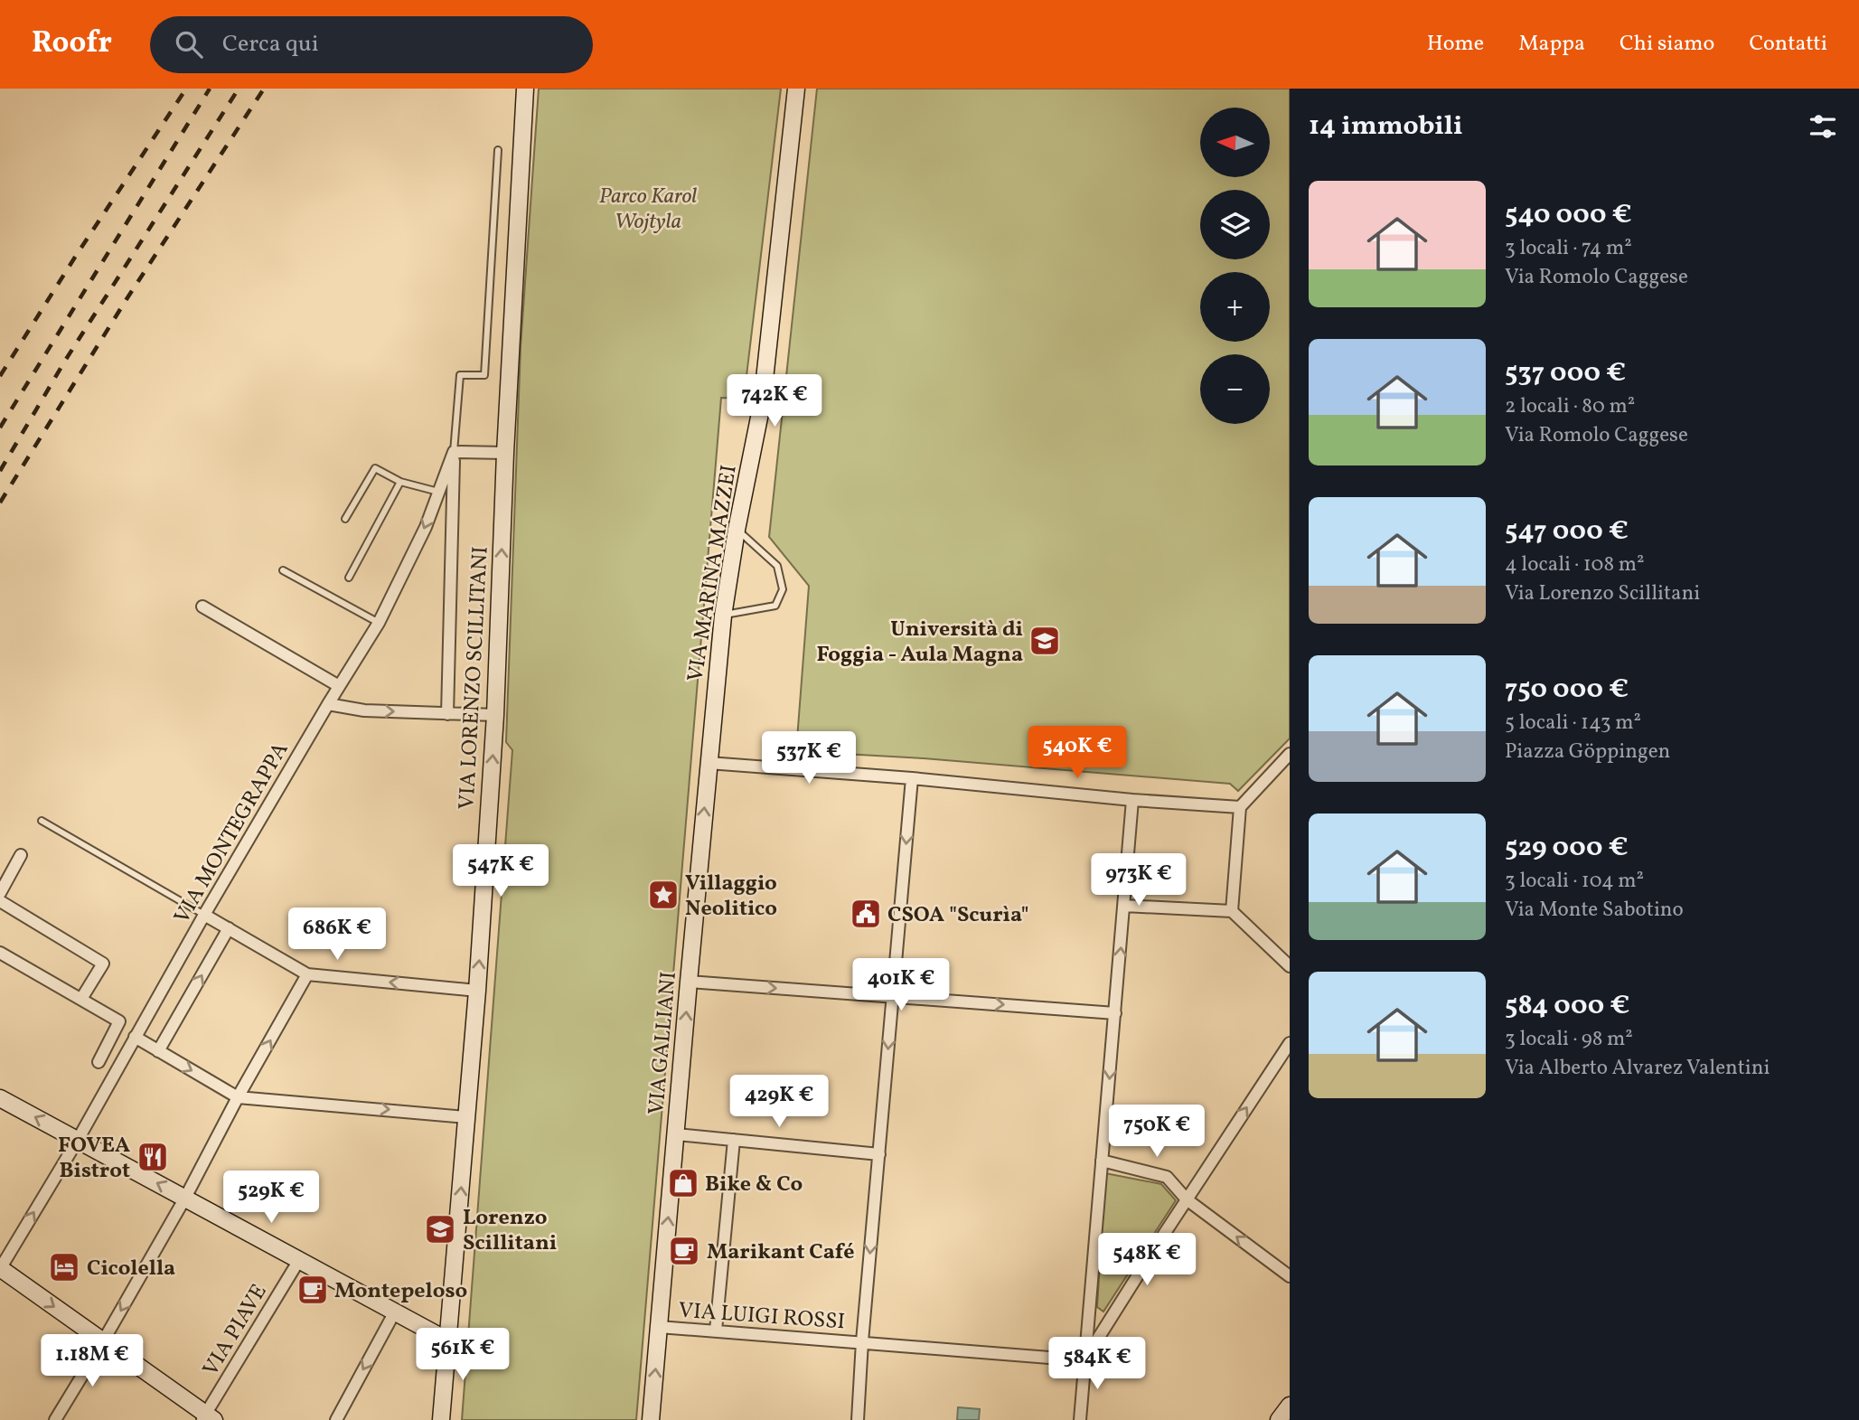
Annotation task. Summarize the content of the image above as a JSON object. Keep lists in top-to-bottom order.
{
  "streets": {
    "street": [
      "VIA MARINA MAZZEI",
      "VIA LORENZO SCILLITANI",
      "VIA MONTEGRAPPA",
      "VIA GALLIANI",
      "VIA LUIGI ROSSI",
      "VIA PIAVE"
    ]
  },
  "crossings": [
    ["VIA MARINA MAZZEI", "VIA GALLIANI"],
    ["VIA LORENZO SCILLITANI", "VIA MONTEGRAPPA"],
    ["VIA GALLIANI", "VIA LUIGI ROSSI"]
  ],
  "one_way": ["VIA GALLIANI"],
  "parks": ["Parco Karol Wojtyla"],
  "places": {
    "school or university": ["Università di Foggia - Aula Magna", "Lorenzo Scillitani"],
    "place": ["Villaggio Neolitico"],
    "public building": ["CSOA \"Scurìa\""],
    "restaurant": ["FOVEA Bistrot"],
    "shop": ["Bike & Co"],
    "cafe": ["Marikant Café", "Montepeloso"],
    "hotel": ["Cicolella"]
  },
  "north": "left",
  "page": {
    "header": "Roofr",
    "search": "Cerca qui",
    "nav": [
      "Home",
      "Mappa",
      "Chi siamo",
      "Contatti"
    ],
    "heading": "14 immobili",
    "map_buttons": ["+", "−"],
    "list": [
      {
        "name": "540 000 €",
        "note": "3 locali · 74 m² · Via Romolo Caggese"
      },
      {
        "name": "537 000 €",
        "note": "2 locali · 80 m² · Via Romolo Caggese"
      },
      {
        "name": "547 000 €",
        "note": "4 locali · 108 m² · Via Lorenzo Scillitani"
      },
      {
        "name": "750 000 €",
        "note": "5 locali · 143 m² · Piazza Göppingen"
      },
      {
        "name": "529 000 €",
        "note": "3 locali · 104 m² · Via Monte Sabotino"
      },
      {
        "name": "584 000 €",
        "note": "3 locali · 98 m² · Via Alberto Alvarez Valentini"
      }
    ],
    "price": [
      "742K €",
      "540K €",
      "537K €",
      "547K €",
      "973K €",
      "686K €",
      "401K €",
      "429K €",
      "750K €",
      "529K €",
      "548K €",
      "561K €",
      "1.18M €",
      "584K €"
    ]
  }
}
